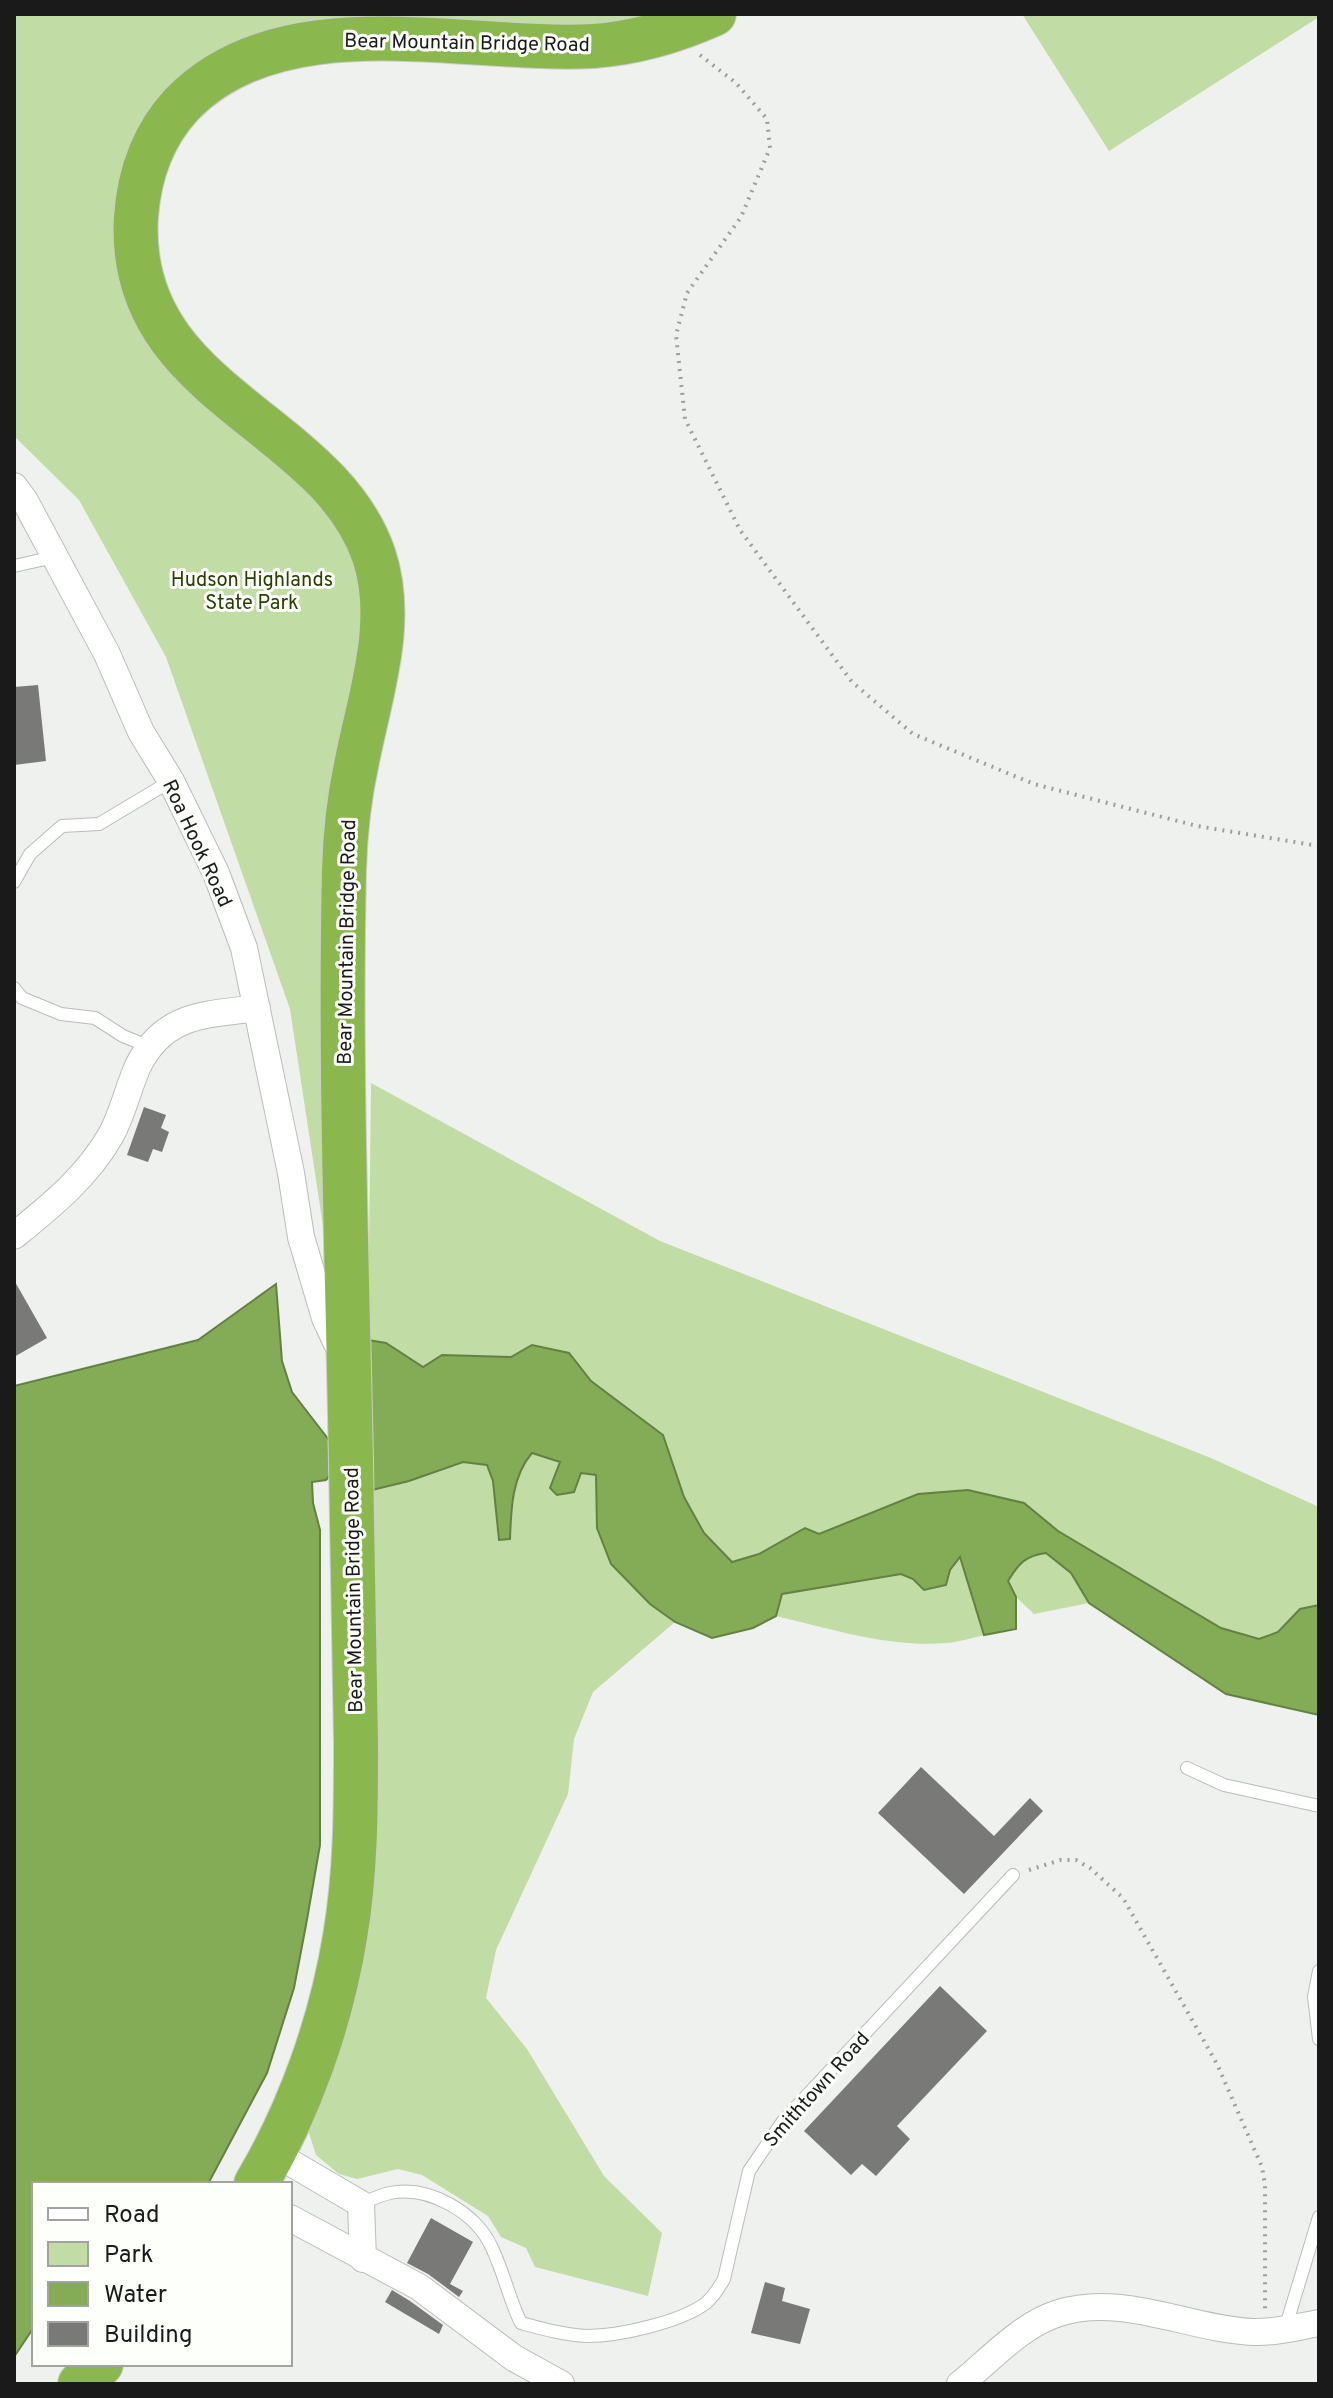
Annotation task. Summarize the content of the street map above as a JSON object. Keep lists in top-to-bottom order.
{
  "streets": {
    "highway": ["Bear Mountain Bridge Road"],
    "street": ["Roa Hook Road"],
    "lane": ["Smithtown Road"]
  },
  "crossings": [
    ["Bear Mountain Bridge Road", "Roa Hook Road"]
  ],
  "parks": ["Hudson Highlands State Park"],
  "legend": [
    "Road",
    "Park",
    "Water",
    "Building"
  ]
}
